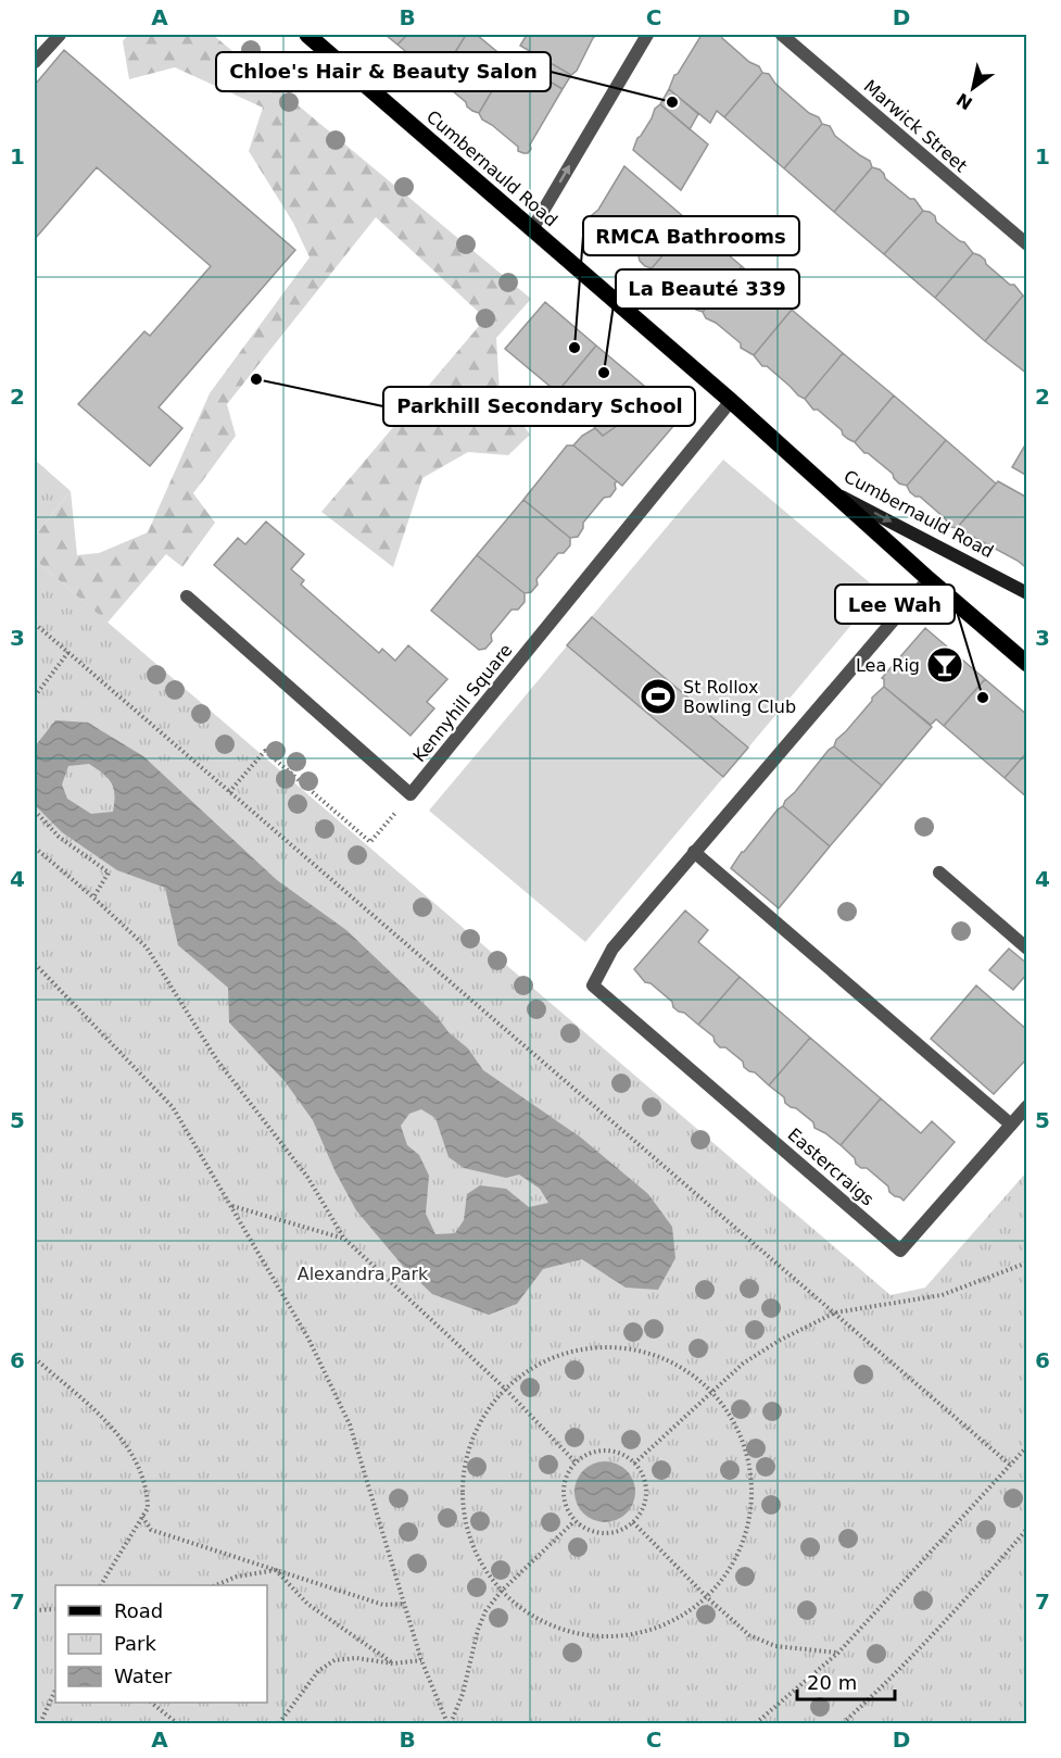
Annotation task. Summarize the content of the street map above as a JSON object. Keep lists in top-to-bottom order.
{
  "streets": {
    "main road": ["Cumbernauld Road"],
    "street": ["Marwick Street", "Kennyhill Square", "Eastercraigs"]
  },
  "crossings": [
    ["Cumbernauld Road", "Kennyhill Square"]
  ],
  "parks": ["Alexandra Park"],
  "places": {
    "other": [
      "Chloe's Hair & Beauty Salon",
      "RMCA Bathrooms",
      "La Beauté 339",
      "Parkhill Secondary School",
      "Lee Wah"
    ],
    "bar": ["Lea Rig"],
    "sports": ["St Rollox Bowling Club"]
  },
  "legend": ["Road", "Park", "Water"],
  "scale_bar": "20 m",
  "north": "bottom left",
  "grid": {
    "columns": [
      "A",
      "B",
      "C",
      "D"
    ],
    "rows": [
      "1",
      "2",
      "3",
      "4",
      "5",
      "6",
      "7"
    ]
  }
}
